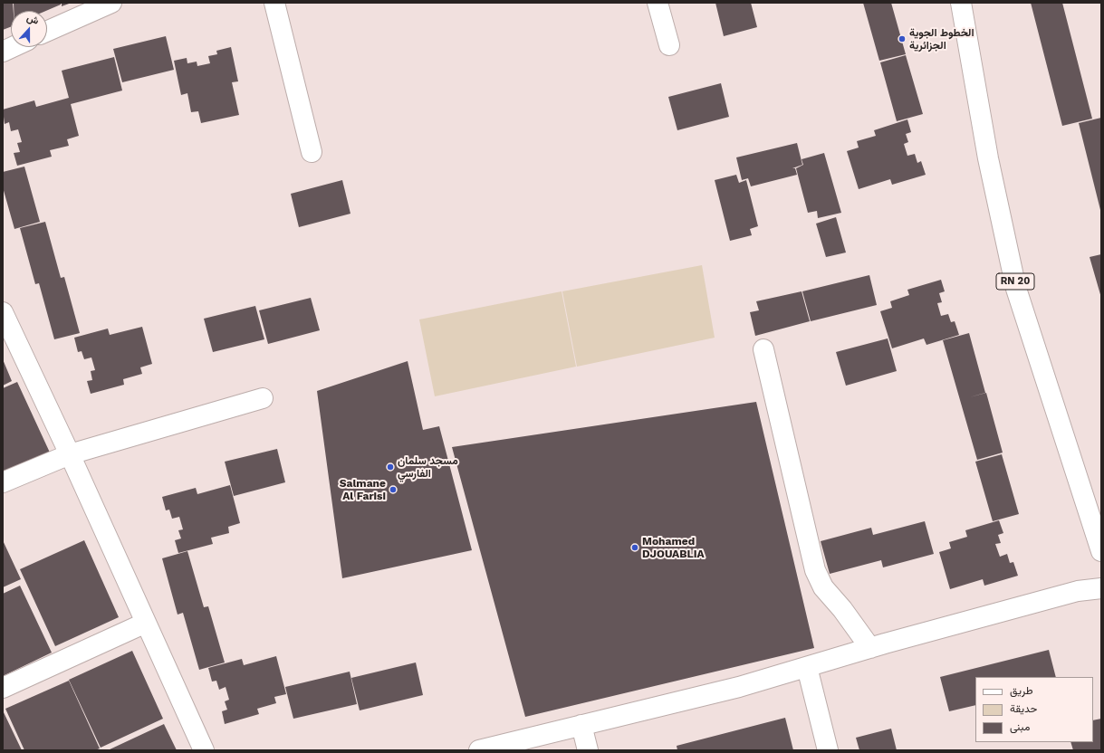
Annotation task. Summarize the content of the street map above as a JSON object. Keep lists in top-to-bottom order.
{
  "streets": {
    "street": ["RN 20"]
  },
  "places": [
    "الخطوط الجوية الجزائرية",
    "مسجد سلمان الفارسي",
    "Salmane Al Farisi",
    "Mohamed DJOUABLIA"
  ],
  "legend": ["طريق", "حديقة", "مبنى"],
  "north": "top"
}
